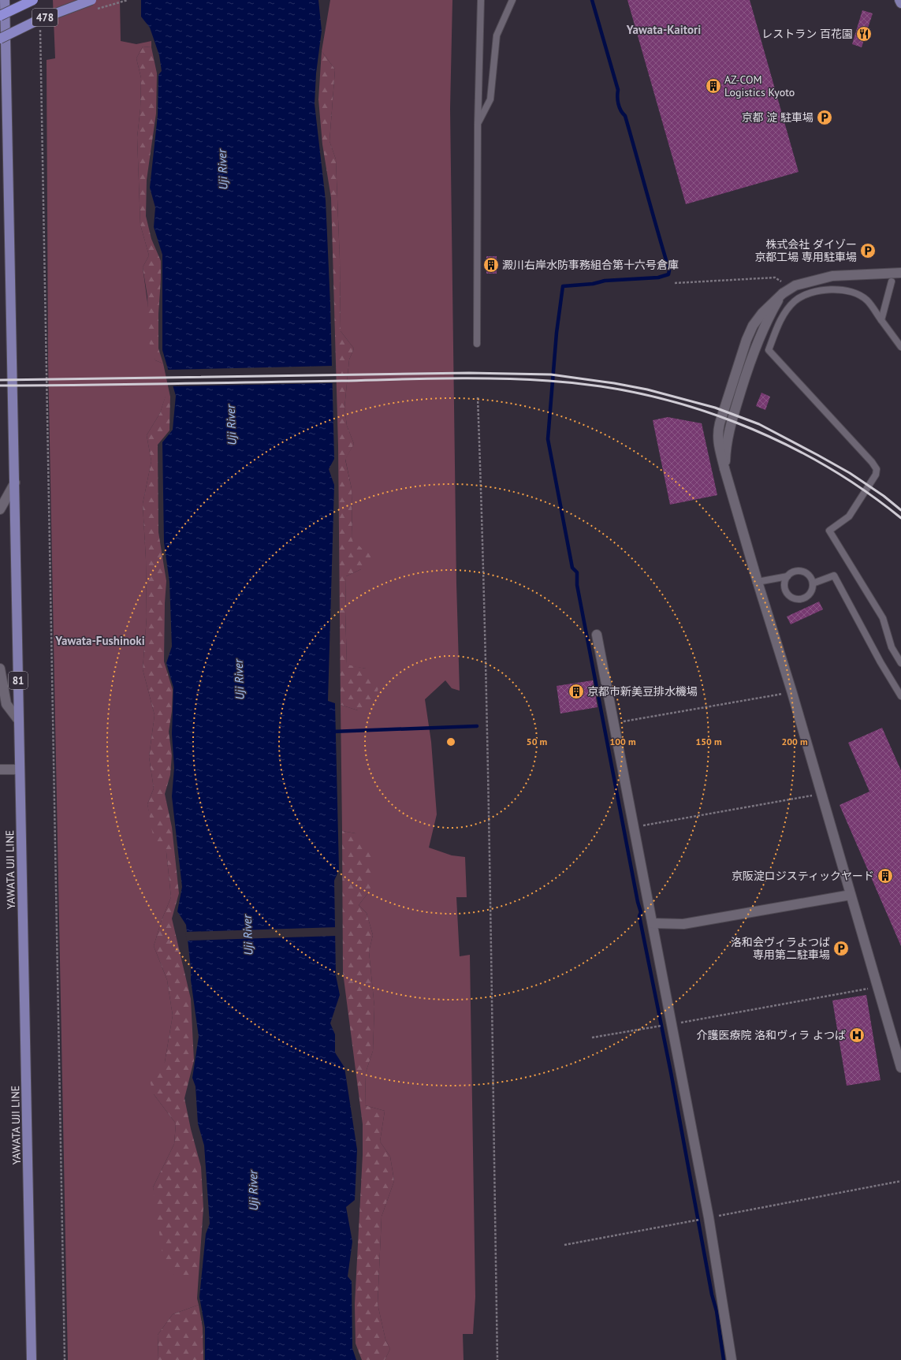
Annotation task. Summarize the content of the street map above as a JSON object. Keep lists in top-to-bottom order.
{
  "streets": {
    "highway": ["478"],
    "main road": ["81", "YAWATA UJI LINE"]
  },
  "districts": ["Yawata-Kaitori", "Yawata-Fushinoki"],
  "water": ["Uji River"],
  "places": {
    "restaurant": ["レストラン 百花園"],
    "building": [
      "AZ-COM Logistics Kyoto",
      "澱川右岸水防事務組合第十六号倉庫",
      "京都市新美豆排水機場",
      "京阪淀ロジスティックヤード"
    ],
    "parking": ["京都 淀 駐車場", "株式会社 ダイゾー 京都工場 専用駐車場", "洛和会ヴィラよつば 専用第二駐車場"],
    "hospital": ["介護医療院 洛和ヴィラ よつば"]
  },
  "rings": [
    "50 m",
    "100 m",
    "150 m",
    "200 m"
  ]
}
